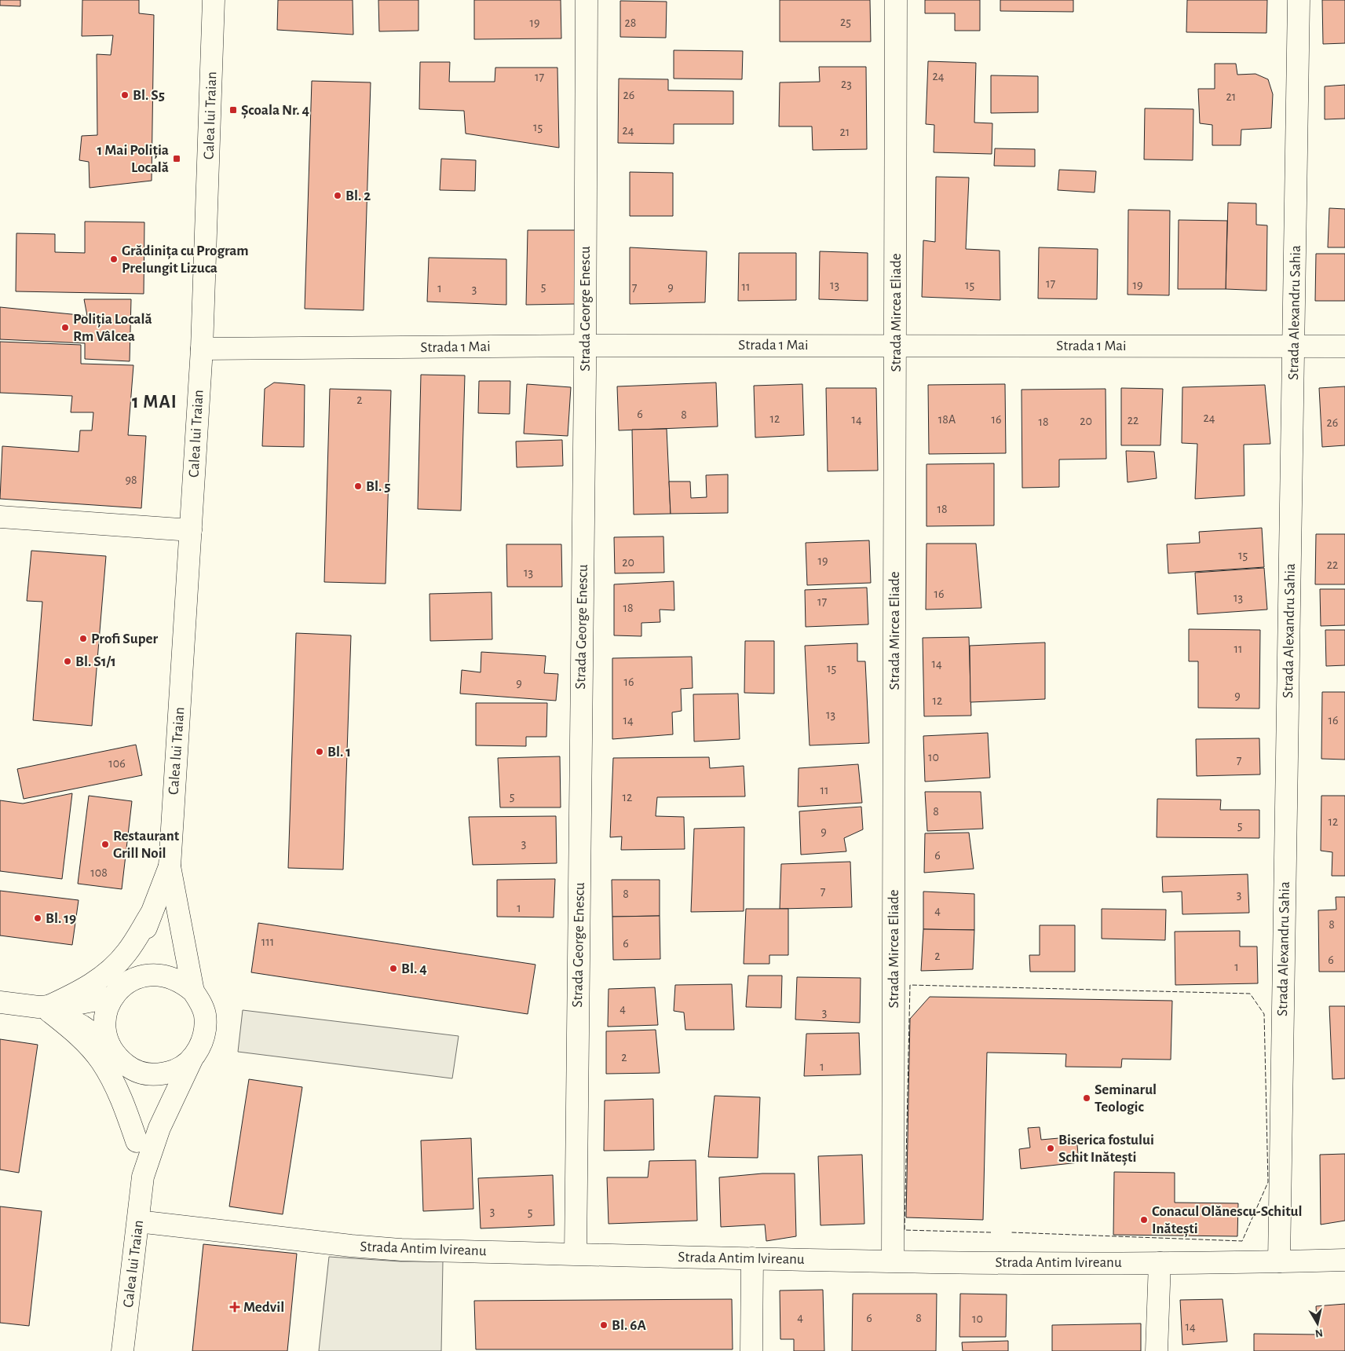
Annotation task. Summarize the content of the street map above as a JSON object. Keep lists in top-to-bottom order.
{
  "streets": {
    "street": [
      "Calea lui Traian",
      "Strada George Enescu",
      "Strada Mircea Eliade",
      "Strada Alexandru Sahia",
      "Strada 1 Mai",
      "Strada Antim Ivireanu"
    ]
  },
  "crossings": [
    ["Calea lui Traian", "Strada 1 Mai"],
    ["Calea lui Traian", "Strada Antim Ivireanu"],
    ["Strada George Enescu", "Strada 1 Mai"],
    ["Strada George Enescu", "Strada Antim Ivireanu"],
    ["Strada Mircea Eliade", "Strada 1 Mai"],
    ["Strada Mircea Eliade", "Strada Antim Ivireanu"],
    ["Strada Alexandru Sahia", "Strada 1 Mai"],
    ["Strada Alexandru Sahia", "Strada Antim Ivireanu"]
  ],
  "districts": ["1 MAI"],
  "places": {
    "other": [
      "Bl. S5",
      "Bl. 2",
      "Grădinița cu Program Prelungit Lizuca",
      "Poliția Locală Rm Vâlcea",
      "Bl. 5",
      "Profi Super",
      "Bl. S1/1",
      "Bl. 1",
      "Restaurant Grill Noil",
      "Bl. 19",
      "Bl. 4",
      "Seminarul Teologic",
      "Biserica fostului Schit Inătești",
      "Conacul Olănescu-Schitul Inătești",
      "Bl. 6A"
    ],
    "transit": ["Școala Nr. 4", "1 Mai Poliția Locală"],
    "health": ["Medvil"]
  },
  "house_numbers": [
    "25",
    "19",
    "28",
    "24",
    "17",
    "23",
    "26",
    "21",
    "15",
    "24",
    "21",
    "17",
    "13",
    "15",
    "19",
    "5",
    "11",
    "7",
    "9",
    "1",
    "3",
    "2",
    "6",
    "8",
    "24",
    "12",
    "14",
    "18A",
    "16",
    "22",
    "20",
    "18",
    "26",
    "98",
    "18",
    "15",
    "19",
    "20",
    "22",
    "13",
    "16",
    "13",
    "17",
    "18",
    "11",
    "14",
    "15",
    "16",
    "9",
    "9",
    "12",
    "13",
    "14",
    "16",
    "10",
    "7",
    "106",
    "11",
    "5",
    "12",
    "8",
    "12",
    "5",
    "9",
    "3",
    "6",
    "108",
    "7",
    "8",
    "3",
    "1",
    "4",
    "8",
    "111",
    "6",
    "2",
    "6",
    "1",
    "4",
    "3",
    "2",
    "1",
    "3",
    "5",
    "4",
    "6",
    "8",
    "10",
    "14"
  ],
  "north": "bottom"
}
